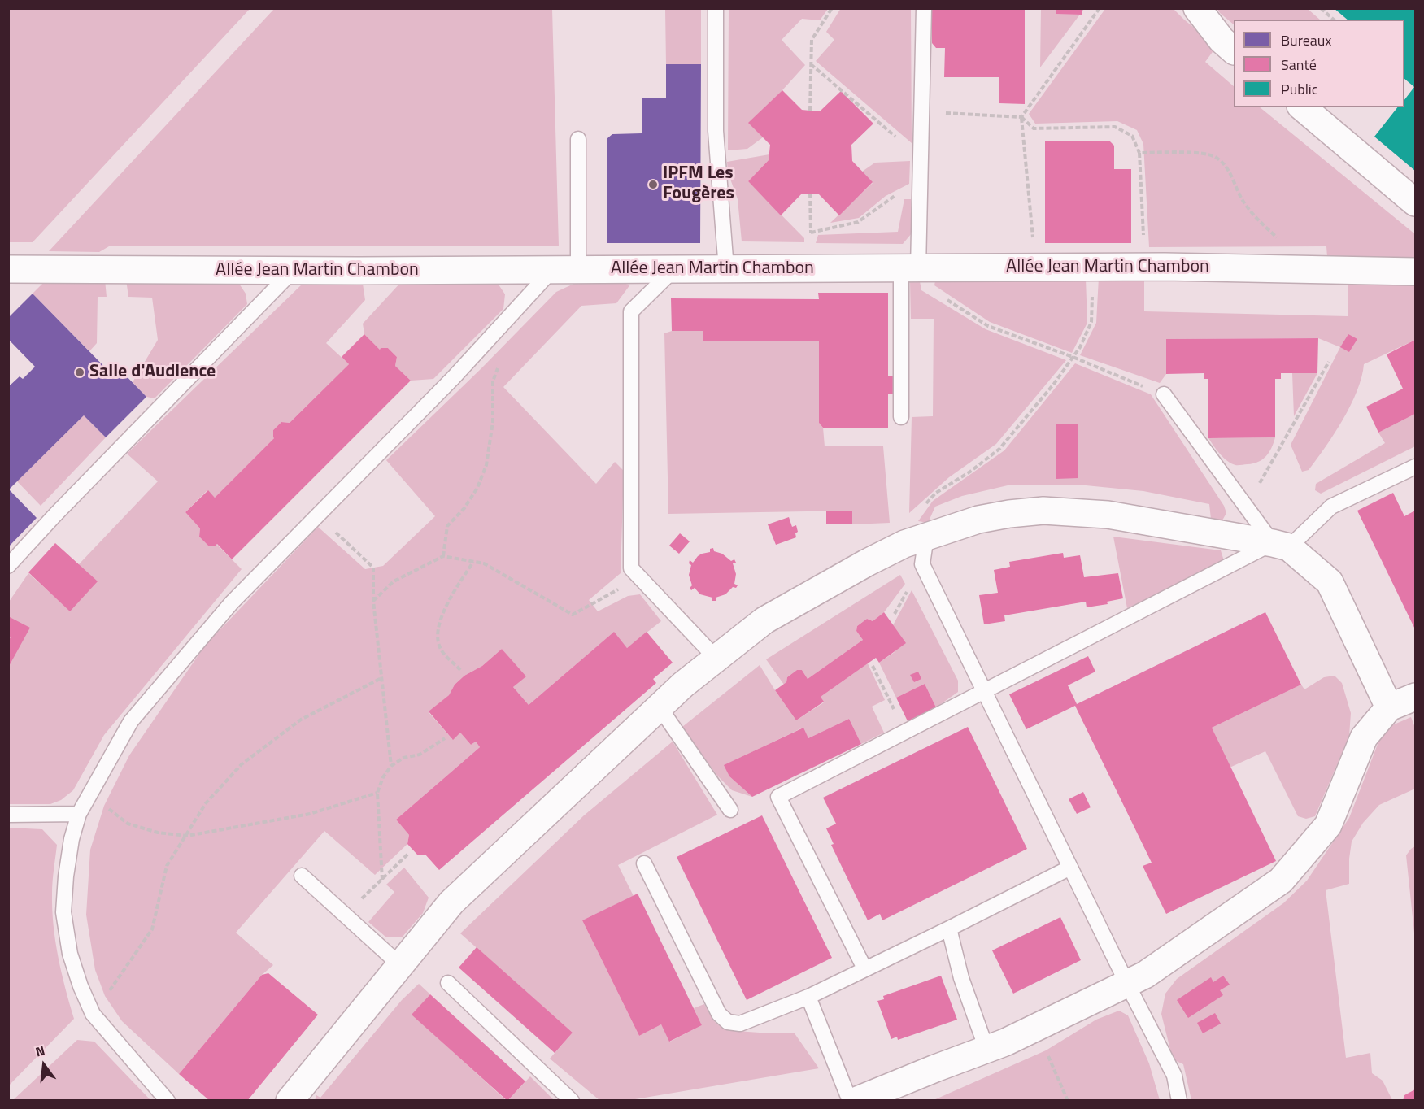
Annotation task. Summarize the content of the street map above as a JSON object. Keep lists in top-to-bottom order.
{
  "streets": {
    "street": ["Allée Jean Martin Chambon"]
  },
  "places": ["IPFM Les Fougères", "Salle d'Audience"],
  "legend": ["Bureaux", "Santé", "Public"],
  "north": "top"
}
